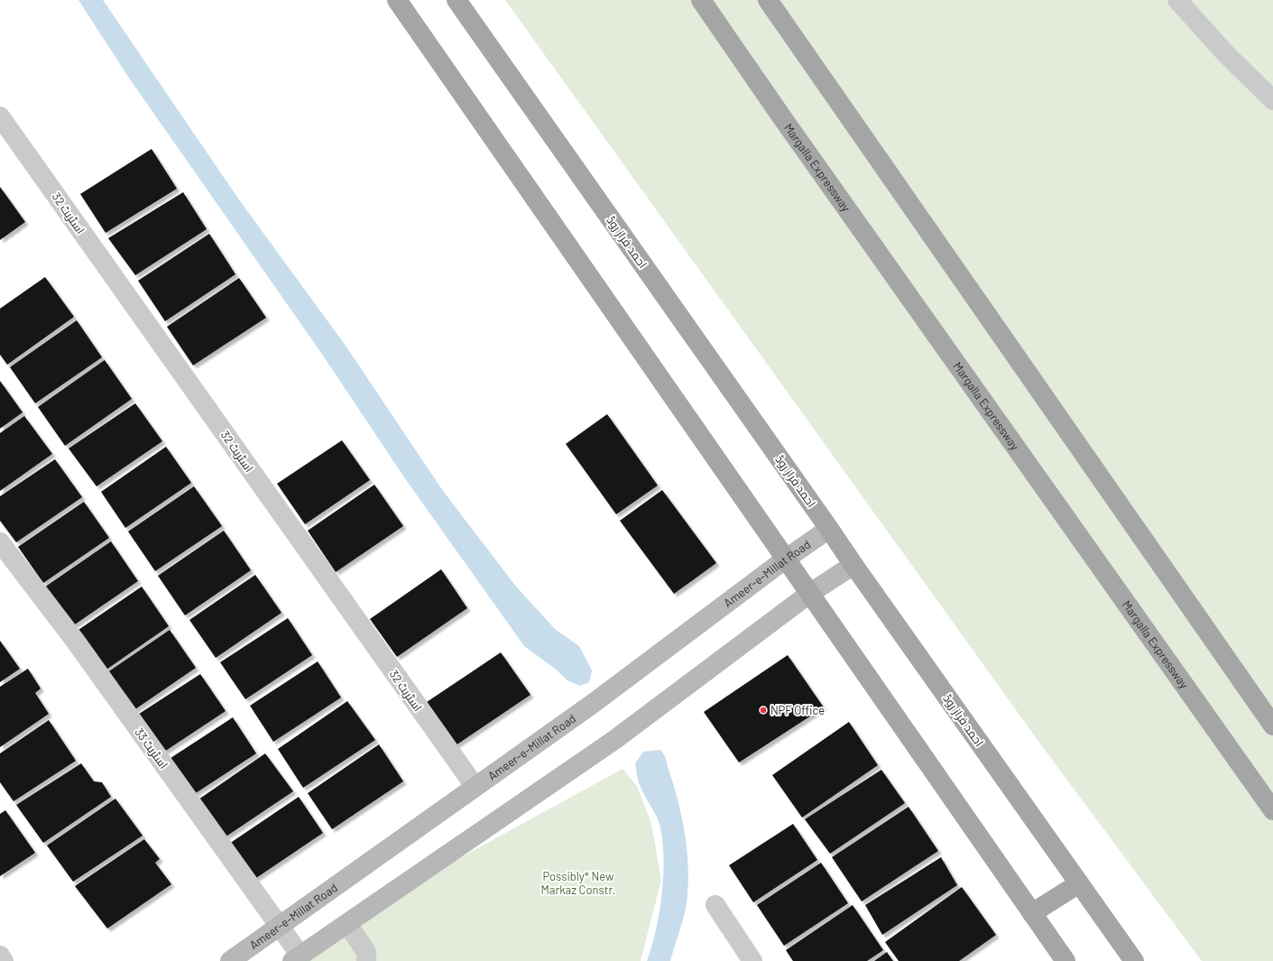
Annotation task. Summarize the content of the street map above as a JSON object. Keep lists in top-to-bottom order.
{
  "streets": {
    "main road": ["Margalla Expressway", "احمد فراز روڈ", "Ameer-e-Millat Road"],
    "street": ["اسٹریٹ 32", "اسٹریٹ 33"]
  },
  "crossings": [
    ["اسٹریٹ 32", "Ameer-e-Millat Road"],
    ["احمد فراز روڈ", "Ameer-e-Millat Road"],
    ["Ameer-e-Millat Road", "اسٹریٹ 33"]
  ],
  "parks": ["Possibly* New Markaz Constr."],
  "places": ["NPF Office"]
}
